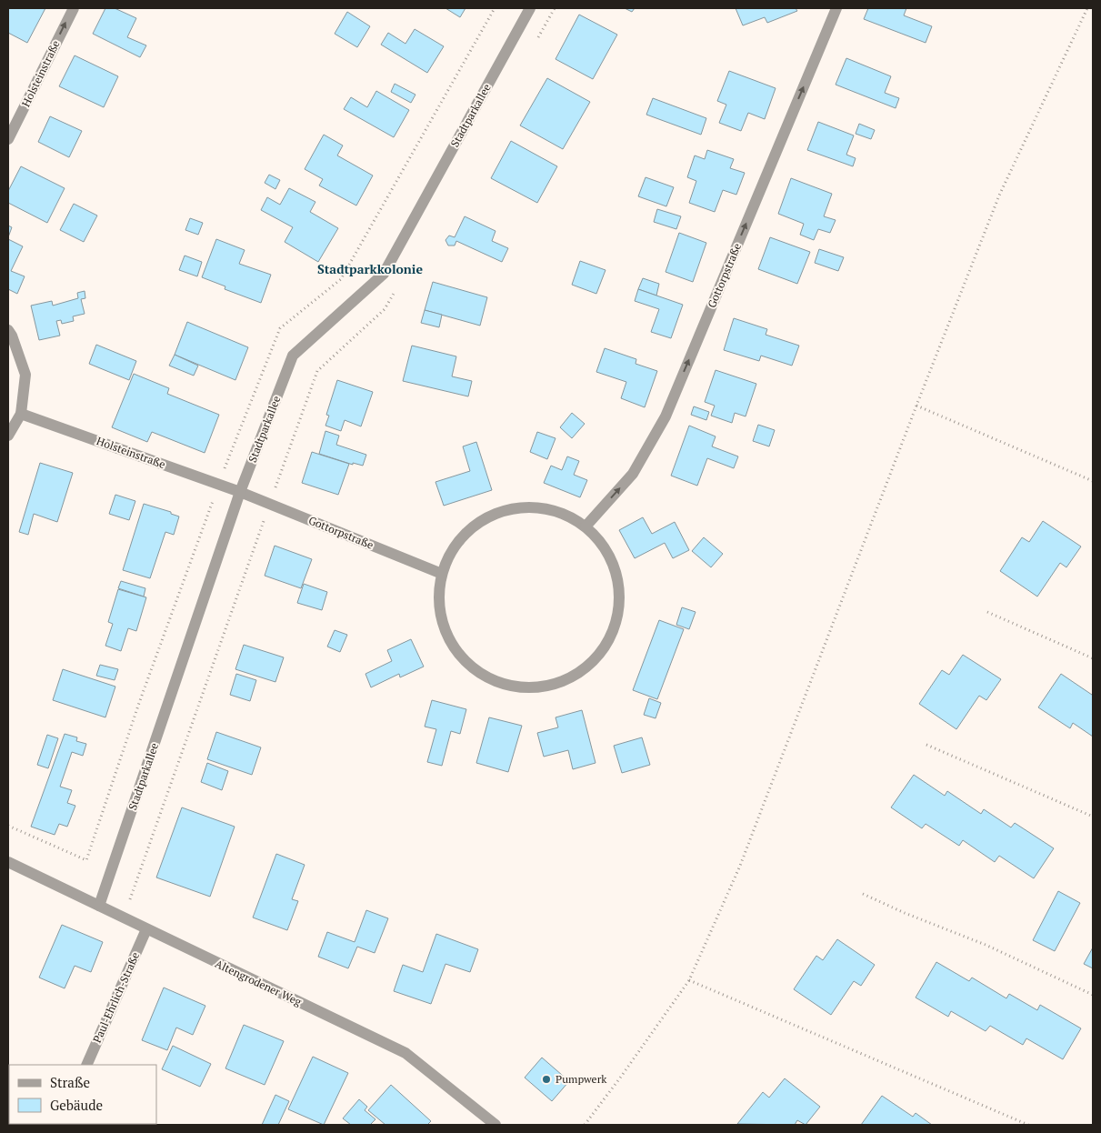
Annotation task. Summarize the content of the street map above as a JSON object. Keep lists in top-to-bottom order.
{
  "streets": {
    "street": [
      "Holsteinstraße",
      "Stadtparkallee",
      "Gottorpstraße",
      "Altengrodener Weg",
      "Paul-Ehrlich-Straße"
    ]
  },
  "crossings": [
    ["Holsteinstraße", "Stadtparkallee"],
    ["Holsteinstraße", "Gottorpstraße"],
    ["Stadtparkallee", "Gottorpstraße"],
    ["Stadtparkallee", "Altengrodener Weg"],
    ["Altengrodener Weg", "Paul-Ehrlich-Straße"]
  ],
  "one_way": ["Holsteinstraße", "Gottorpstraße"],
  "districts": ["Stadtparkkolonie"],
  "places": ["Pumpwerk"],
  "legend": ["Straße", "Gebäude"]
}
